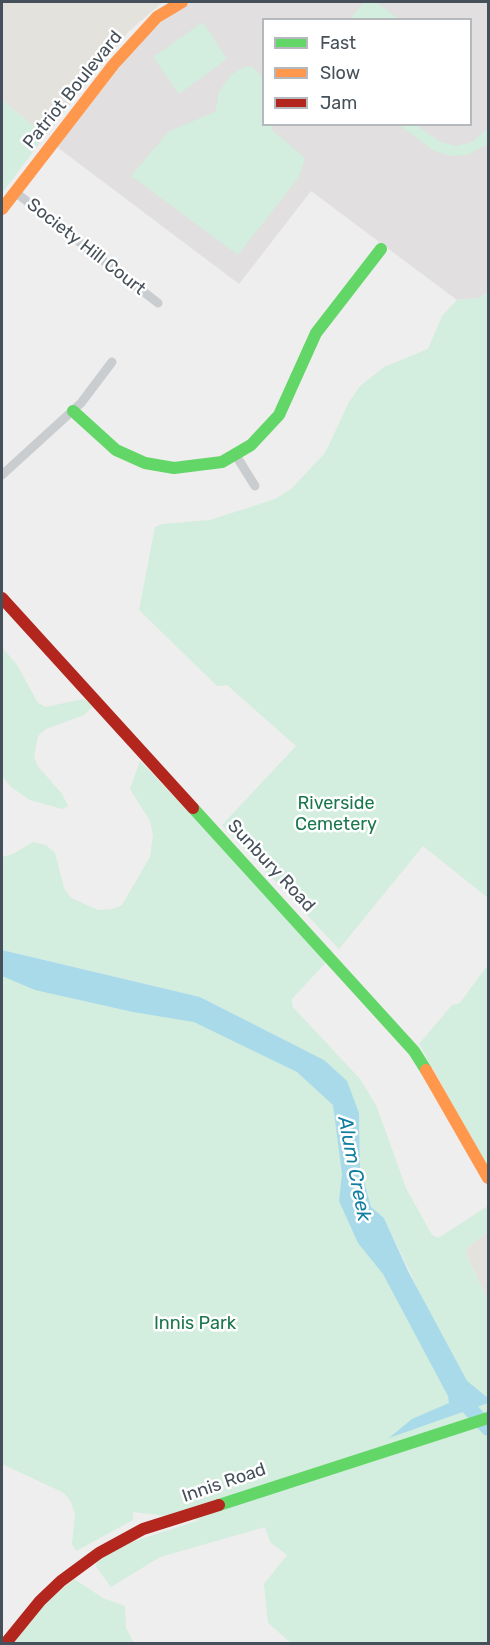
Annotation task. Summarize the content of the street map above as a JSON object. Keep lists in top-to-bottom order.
{
  "streets": {
    "main road": ["Patriot Boulevard", "Sunbury Road", "Innis Road"],
    "street": ["Society Hill Court"]
  },
  "crossings": [
    ["Patriot Boulevard", "Society Hill Court"]
  ],
  "water": ["Alum Creek"],
  "parks": ["Riverside Cemetery", "Innis Park"],
  "legend": ["Fast", "Slow", "Jam"]
}
